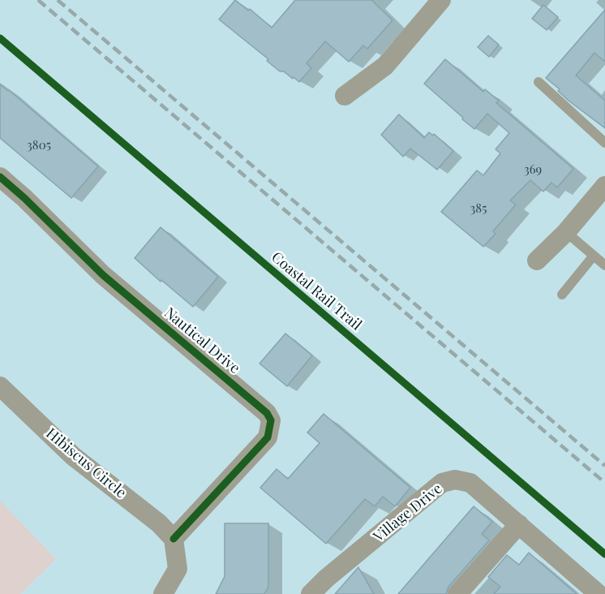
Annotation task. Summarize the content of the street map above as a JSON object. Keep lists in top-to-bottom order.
{
  "streets": {
    "street": ["Nautical Drive", "Hibiscus Circle", "Village Drive"],
    "cycle path": ["Coastal Rail Trail"]
  },
  "crossings": [
    ["Nautical Drive", "Hibiscus Circle"]
  ],
  "house_numbers": ["3805", "369", "385"]
}
